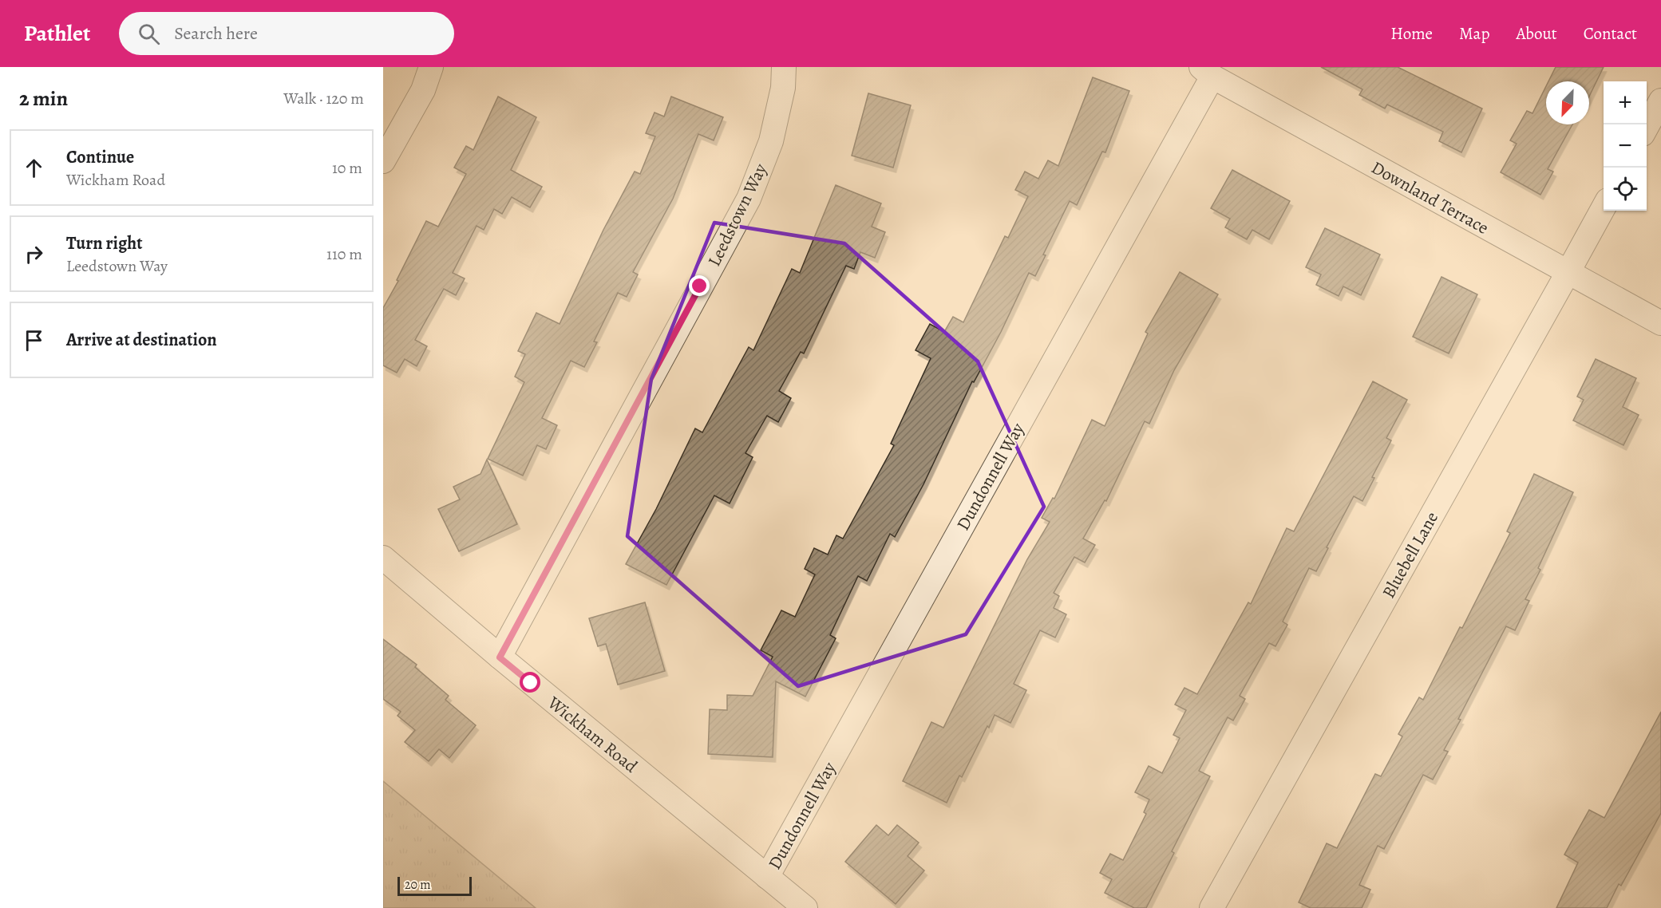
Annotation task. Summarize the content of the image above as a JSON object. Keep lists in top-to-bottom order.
{
  "streets": {
    "street": [
      "Downland Terrace",
      "Leedstown Way",
      "Dundonnell Way",
      "Bluebell Lane",
      "Wickham Road"
    ]
  },
  "crossings": [
    ["Downland Terrace", "Dundonnell Way"],
    ["Downland Terrace", "Bluebell Lane"],
    ["Leedstown Way", "Wickham Road"],
    ["Dundonnell Way", "Wickham Road"]
  ],
  "scale_bar": "20 m",
  "north": "bottom left",
  "page": {
    "header": "Pathlet",
    "search": "Search here",
    "nav": [
      "Home",
      "Map",
      "About",
      "Contact"
    ],
    "heading": ["2 min", "Walk · 120 m"],
    "map_buttons": ["+", "−"],
    "list": [
      ["Continue", "Wickham Road", "10 m"],
      ["Turn right", "Leedstown Way", "110 m"],
      "Arrive at destination"
    ],
    "scale": "20 m"
  }
}
